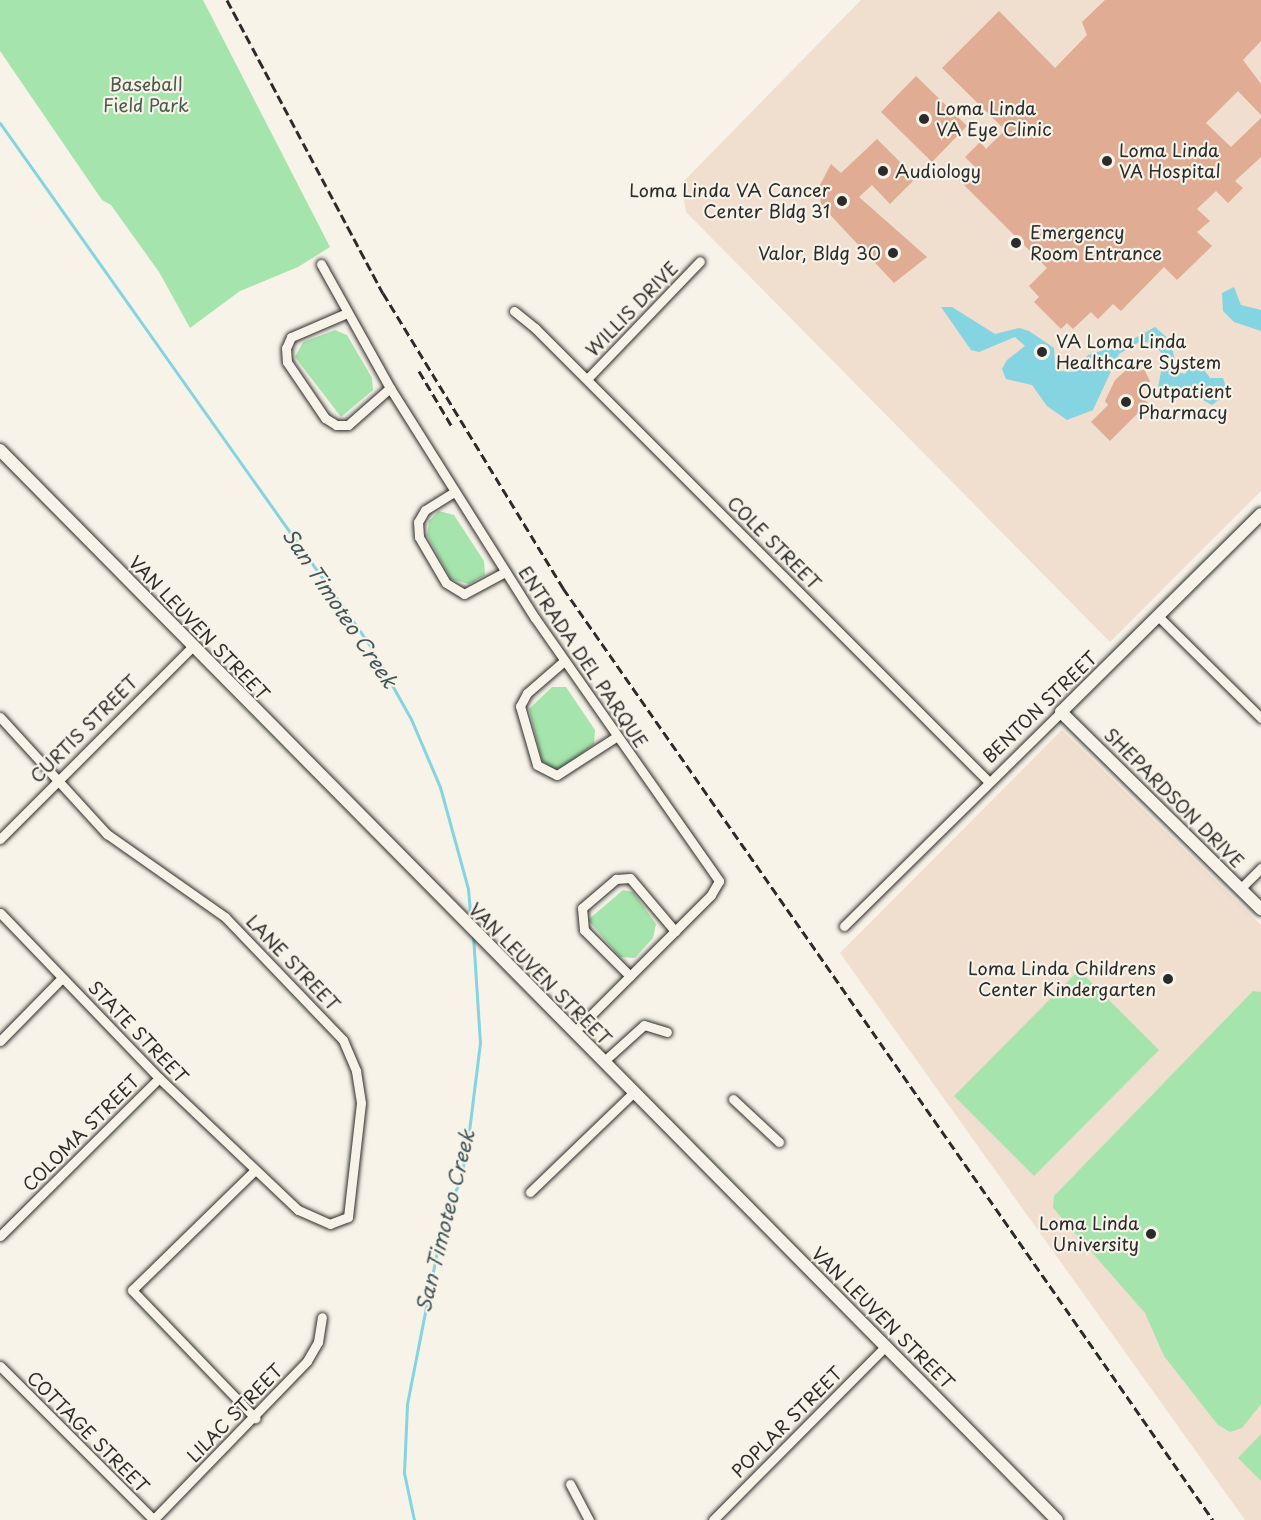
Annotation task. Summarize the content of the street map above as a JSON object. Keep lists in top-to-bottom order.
{
  "streets": {
    "street": [
      "WILLIS DRIVE",
      "COLE STREET",
      "VAN LEUVEN STREET",
      "ENTRADA DEL PARQUE",
      "BENTON STREET",
      "CURTIS STREET",
      "SHEPARDSON DRIVE",
      "LANE STREET",
      "STATE STREET",
      "COLOMA STREET",
      "LILAC STREET",
      "POPLAR STREET",
      "COTTAGE STREET"
    ]
  },
  "crossings": [
    ["WILLIS DRIVE", "COLE STREET"],
    ["COLE STREET", "BENTON STREET"],
    ["VAN LEUVEN STREET", "ENTRADA DEL PARQUE"],
    ["VAN LEUVEN STREET", "CURTIS STREET"],
    ["VAN LEUVEN STREET", "POPLAR STREET"],
    ["BENTON STREET", "SHEPARDSON DRIVE"],
    ["CURTIS STREET", "LANE STREET"],
    ["LANE STREET", "STATE STREET"],
    ["STATE STREET", "COLOMA STREET"],
    ["LILAC STREET", "COTTAGE STREET"]
  ],
  "water": ["San Timoteo Creek"],
  "parks": ["Baseball Field Park"],
  "places": [
    "Loma Linda VA Eye Clinic",
    "Loma Linda VA Hospital",
    "Audiology",
    "Loma Linda VA Cancer Center Bldg 31",
    "Emergency Room Entrance",
    "Valor, Bldg 30",
    "VA Loma Linda Healthcare System",
    "Outpatient Pharmacy",
    "Loma Linda Childrens Center Kindergarten",
    "Loma Linda University"
  ]
}
